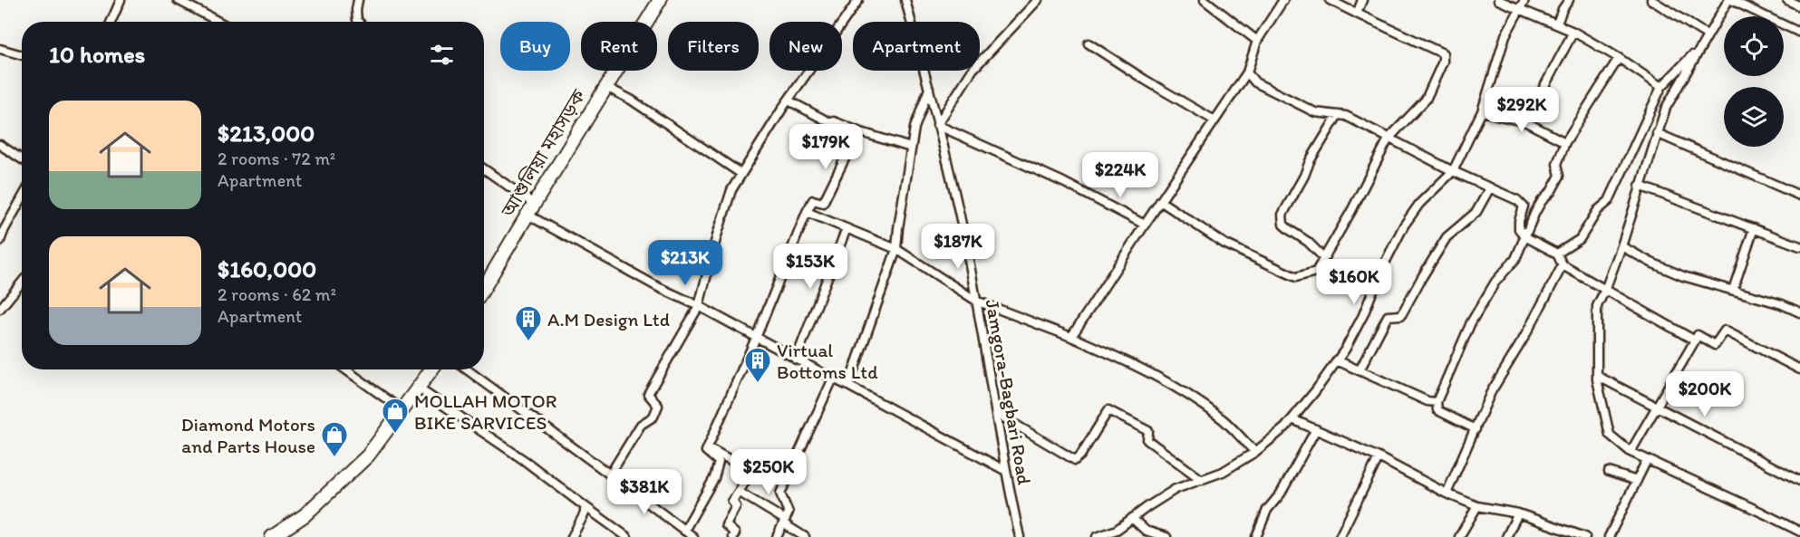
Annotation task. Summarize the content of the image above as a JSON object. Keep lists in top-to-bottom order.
{
  "streets": {
    "highway": ["আশুলিয়া মহাসড়ক"],
    "street": ["Jamgora-Bagbari Road"]
  },
  "places": {
    "building": ["A.M Design Ltd", "Virtual Bottoms Ltd"],
    "shop": ["MOLLAH MOTOR BIKE SARVICES", "Diamond Motors and Parts House"]
  },
  "page": {
    "chip": [
      "Buy",
      "Rent",
      "Filters",
      "New",
      "Apartment"
    ],
    "heading": "10 homes",
    "price": [
      "$292K",
      "$179K",
      "$224K",
      "$187K",
      "$213K",
      "$153K",
      "$160K",
      "$200K",
      "$250K",
      "$381K"
    ],
    "list": [
      {
        "name": "$213,000",
        "note": "2 rooms · 72 m² · Apartment"
      },
      {
        "name": "$160,000",
        "note": "2 rooms · 62 m² · Apartment"
      }
    ]
  }
}
